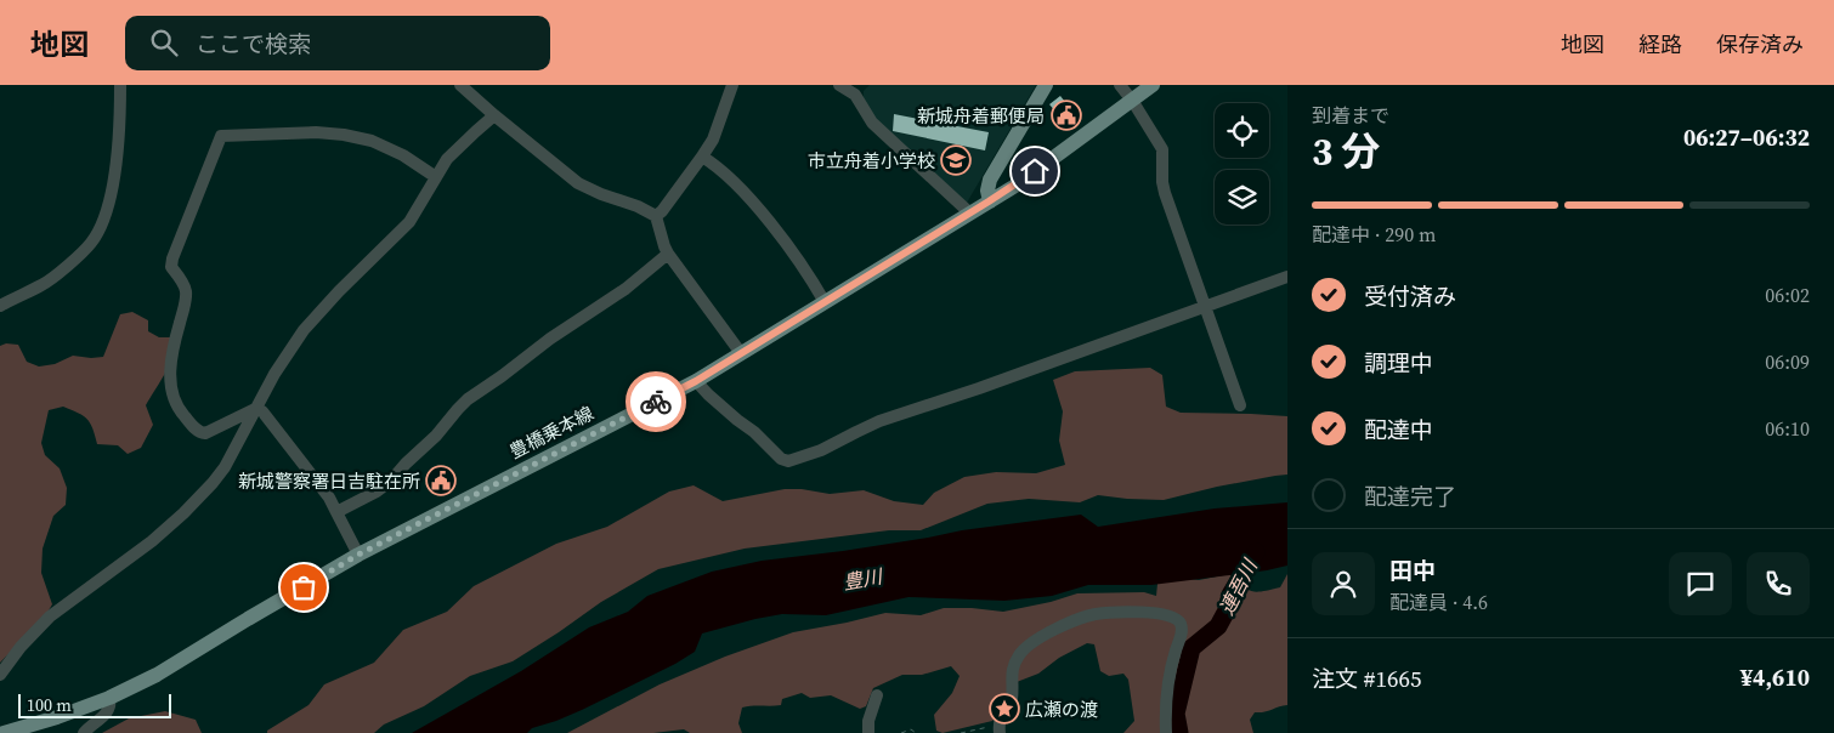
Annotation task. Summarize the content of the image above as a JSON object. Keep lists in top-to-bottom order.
{
  "streets": {
    "main road": ["豊橋乗本線"]
  },
  "water": ["豊川", "連吾川"],
  "places": {
    "public building": ["新城舟着郵便局", "新城警察署日吉駐在所"],
    "school or university": ["市立舟着小学校"],
    "place": ["広瀬の渡"]
  },
  "scale_bar": "100 m",
  "page": {
    "header": "地図",
    "search": "ここで検索",
    "nav": ["地図", "経路", "保存済み"],
    "heading": ["3 分", "到着まで", "06:27–06:32"],
    "panel": [
      "田中",
      "配達員 · 4.6",
      "注文 #1665",
      "¥4,610"
    ],
    "bar": "配達中 · 290 m",
    "list": [
      ["受付済み", "06:02"],
      ["調理中", "06:09"],
      ["配達中", "06:10"],
      "配達完了"
    ],
    "scale": "100 m"
  }
}
